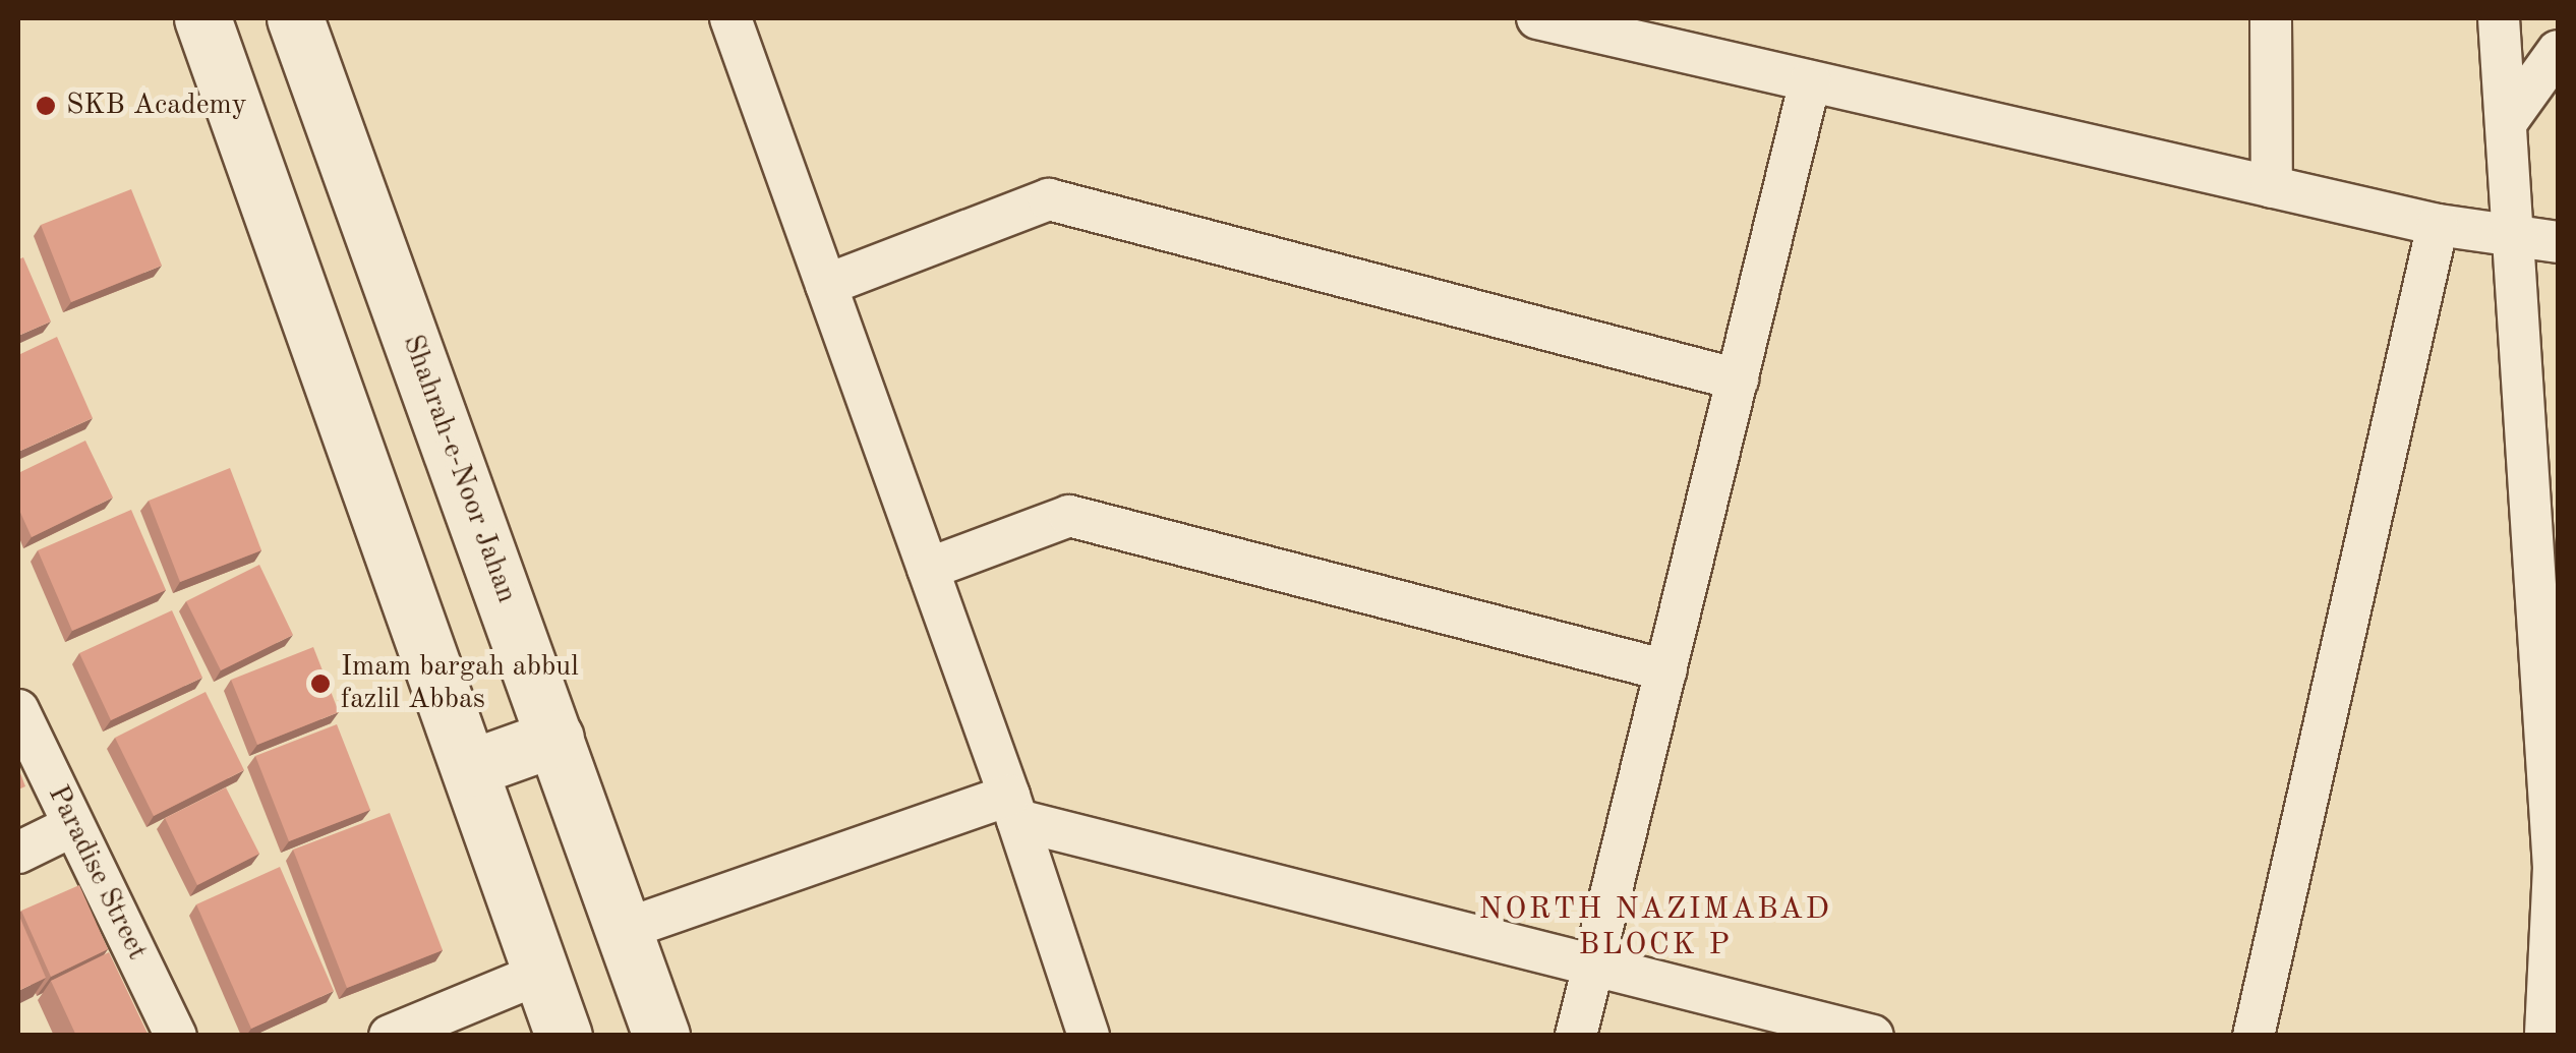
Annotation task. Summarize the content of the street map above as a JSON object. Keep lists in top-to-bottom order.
{
  "streets": {
    "main road": ["Shahrah-e-Noor Jahan"],
    "street": ["Paradise Street"]
  },
  "districts": ["NORTH NAZIMABAD BLOCK P"],
  "places": ["SKB Academy", "Imam bargah abbul fazlil Abbas"]
}
